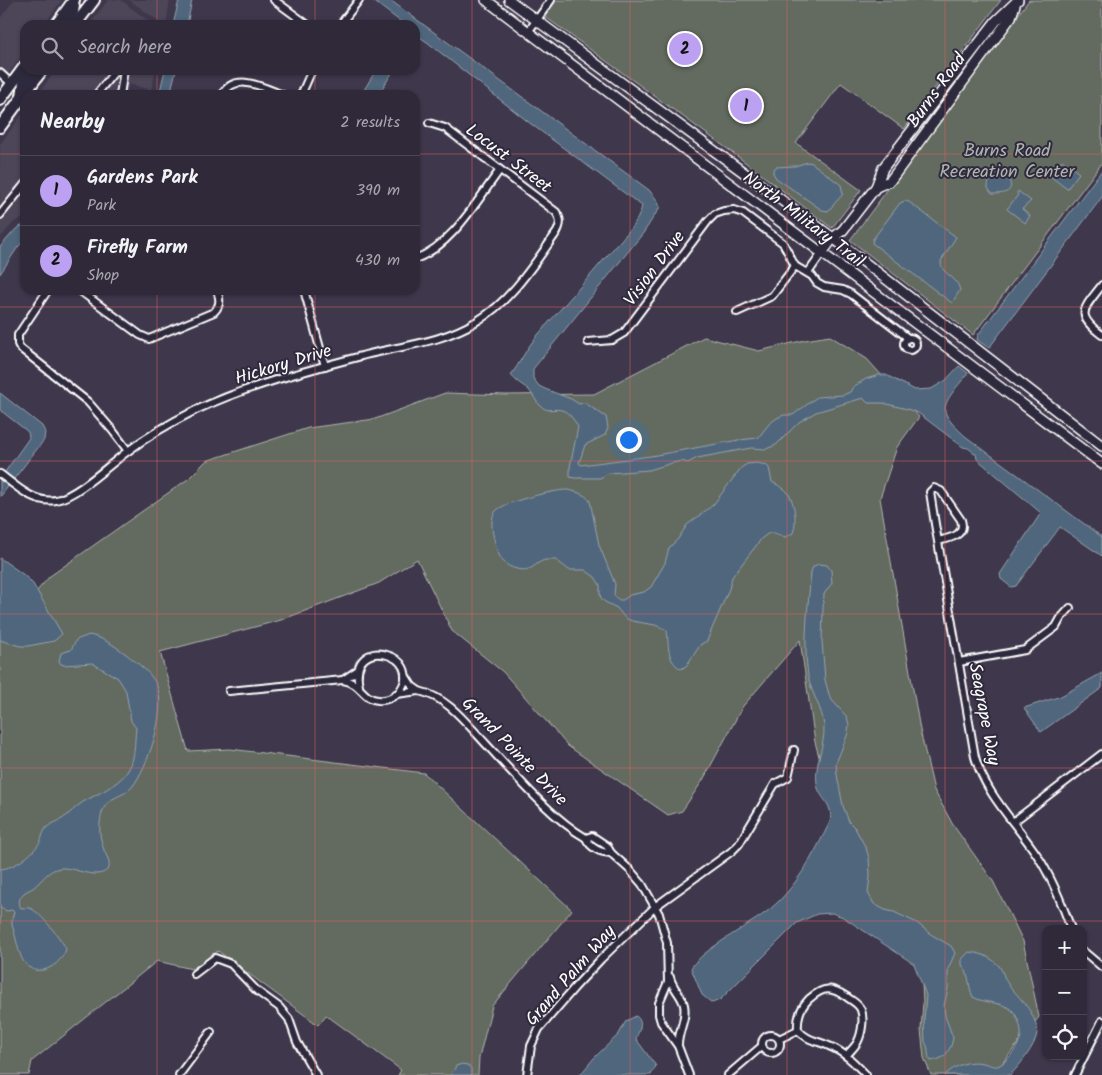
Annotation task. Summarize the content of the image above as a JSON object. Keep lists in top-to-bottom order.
{
  "streets": {
    "main road": ["Burns Road", "North Military Trail"],
    "street": [
      "Locust Street",
      "Vision Drive",
      "Hickory Drive",
      "Seagrape Way",
      "Grand Pointe Drive",
      "Grand Palm Way"
    ]
  },
  "crossings": [
    ["Burns Road", "North Military Trail"],
    ["Locust Street", "Hickory Drive"],
    ["Grand Pointe Drive", "Grand Palm Way"]
  ],
  "parks": ["Burns Road Recreation Center"],
  "page": {
    "search": "Search here",
    "pins": ["2", "1"],
    "heading": ["Nearby", "2 results"],
    "list": [
      {
        "mark": "1",
        "name": "Gardens Park",
        "note": "Park",
        "value": "390 m"
      },
      {
        "mark": "2",
        "name": "Firefly Farm",
        "note": "Shop",
        "value": "430 m"
      }
    ],
    "map_buttons": ["+", "−"]
  }
}
